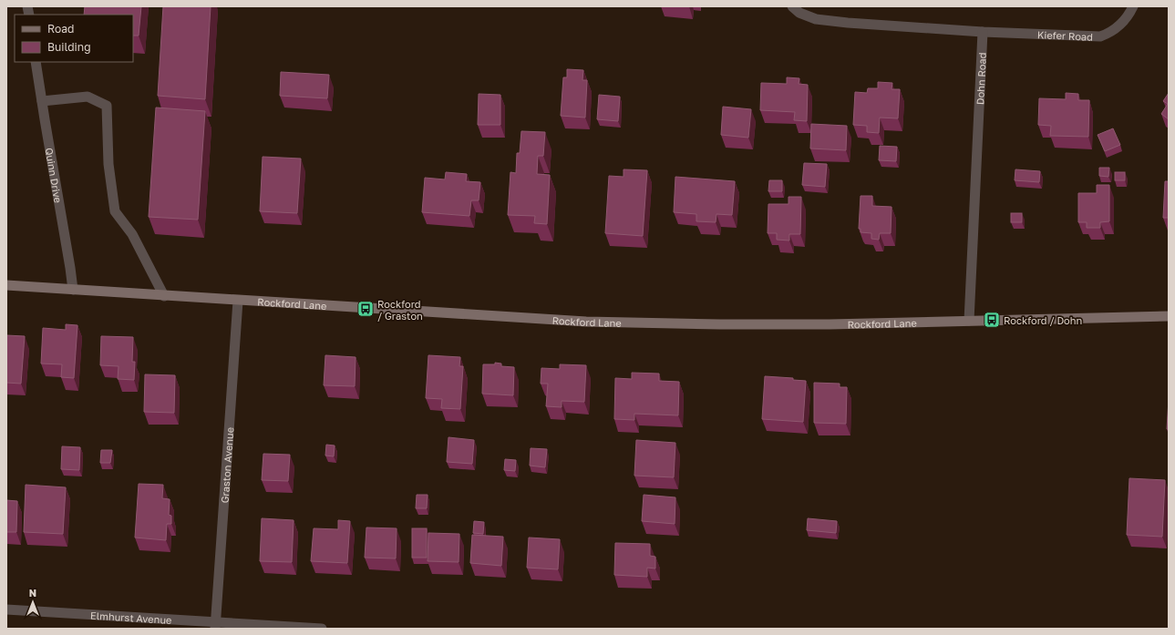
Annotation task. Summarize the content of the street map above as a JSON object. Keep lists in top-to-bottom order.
{
  "streets": {
    "main road": ["Rockford Lane"],
    "street": [
      "Kiefer Road",
      "Dohn Road",
      "Quinn Drive",
      "Graston Avenue",
      "Elmhurst Avenue"
    ]
  },
  "crossings": [
    ["Kiefer Road", "Dohn Road"],
    ["Dohn Road", "Rockford Lane"],
    ["Quinn Drive", "Rockford Lane"],
    ["Rockford Lane", "Graston Avenue"],
    ["Graston Avenue", "Elmhurst Avenue"]
  ],
  "places": {
    "bus stop": ["Rockford / Graston", "Rockford / Dohn"]
  },
  "legend": ["Road", "Building"],
  "north": "top"
}
